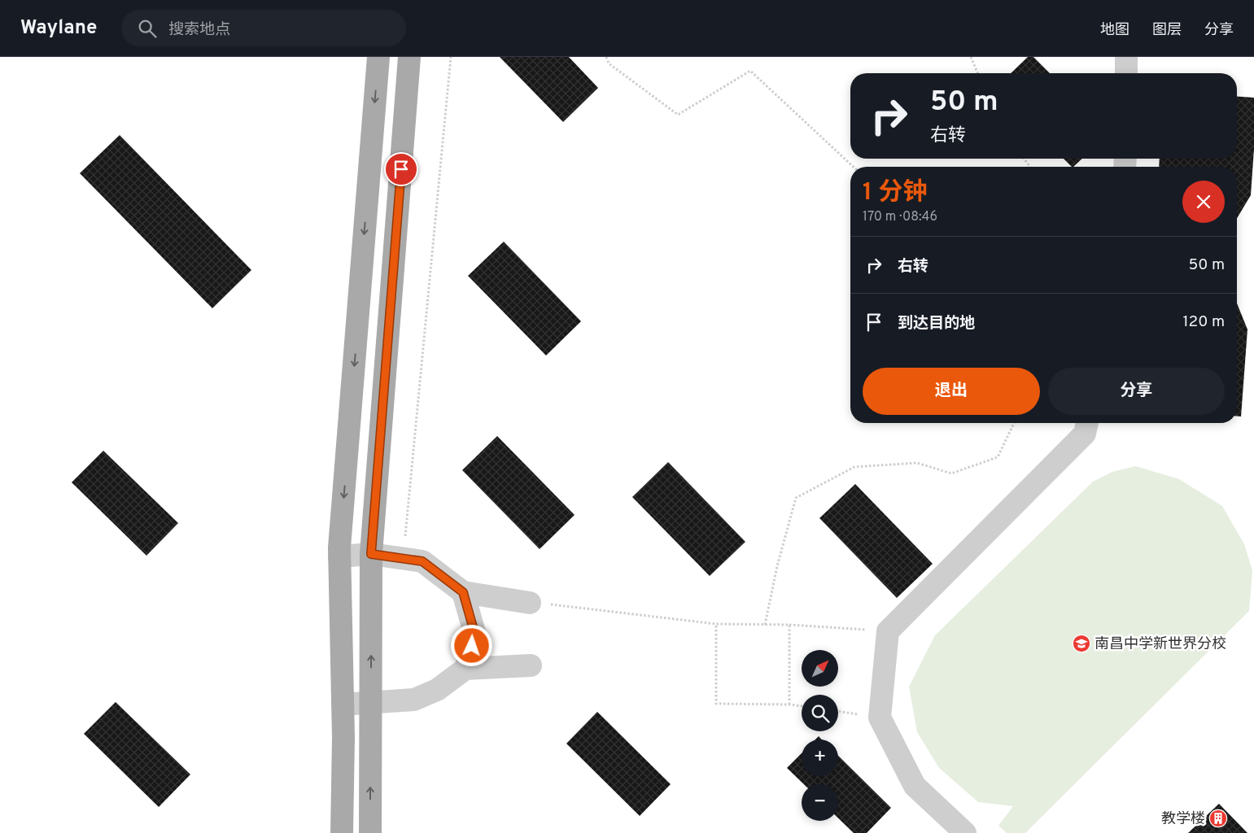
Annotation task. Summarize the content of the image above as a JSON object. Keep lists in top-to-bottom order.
{
  "places": {
    "school or university": ["南昌中学新世界分校"],
    "building": ["教学楼"]
  },
  "north": "top right",
  "page": {
    "header": "Waylane",
    "search": "搜索地点",
    "nav": ["地图", "图层", "分享"],
    "turn": ["50 m", "右转"],
    "heading": ["1 分钟", "170 m · 08:46"],
    "list": [
      {
        "name": "右转",
        "value": "50 m"
      },
      {
        "name": "到达目的地",
        "value": "120 m"
      }
    ],
    "buttons": ["退出", "分享"],
    "map_buttons": ["+", "−"]
  }
}
